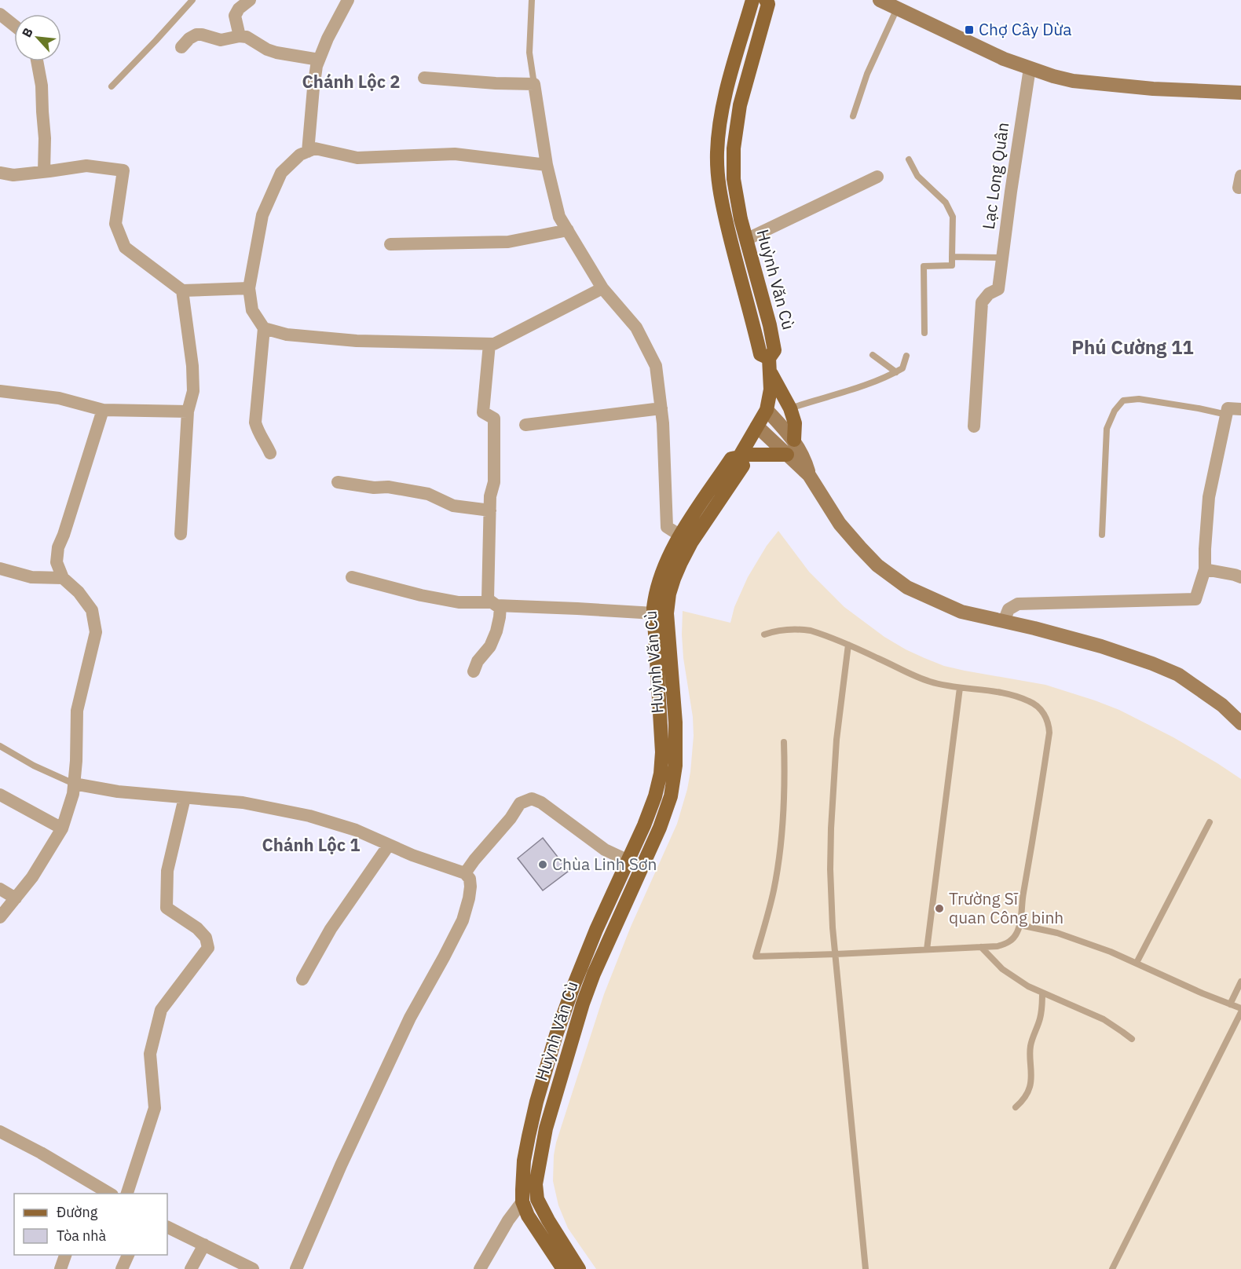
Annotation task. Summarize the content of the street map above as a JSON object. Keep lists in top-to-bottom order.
{
  "streets": {
    "main road": ["Huỳnh Văn Cù"],
    "street": ["Lạc Long Quân"]
  },
  "districts": ["Chánh Lộc 2", "Phú Cường 11", "Chánh Lộc 1"],
  "places": {
    "transit": ["Chợ Cây Dừa"],
    "other": ["Chùa Linh Sơn", "Trường Sĩ quan Công binh"]
  },
  "legend": ["Đường", "Tòa nhà"],
  "north": "top left"
}
